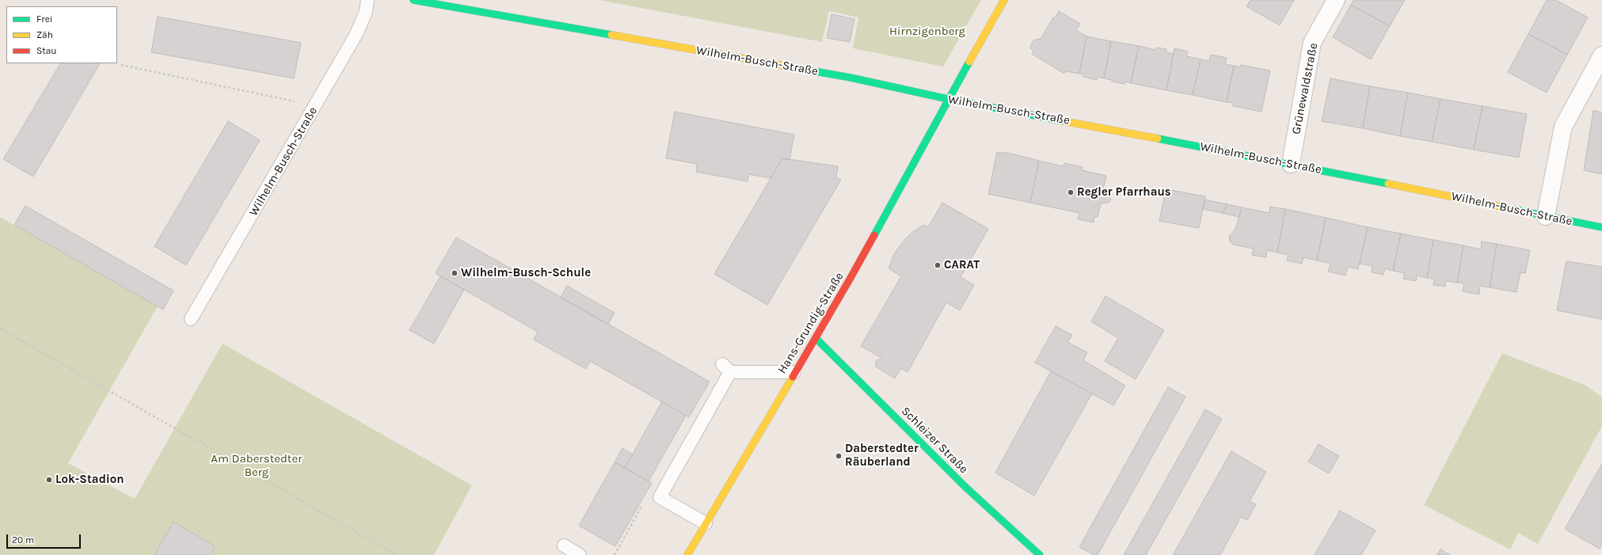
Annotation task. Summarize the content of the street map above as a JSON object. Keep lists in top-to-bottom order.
{
  "streets": {
    "street": [
      "Wilhelm-Busch-Straße",
      "Grünewaldstraße",
      "Hans-Grundig-Straße",
      "Schleizer Straße"
    ]
  },
  "crossings": [
    ["Wilhelm-Busch-Straße", "Grünewaldstraße"],
    ["Wilhelm-Busch-Straße", "Hans-Grundig-Straße"],
    ["Hans-Grundig-Straße", "Schleizer Straße"]
  ],
  "parks": ["Hirnzigenberg", "Am Daberstedter Berg"],
  "places": [
    "Regler Pfarrhaus",
    "CARAT",
    "Wilhelm-Busch-Schule",
    "Daberstedter Räuberland",
    "Lok-Stadion"
  ],
  "legend": ["Frei", "Zäh", "Stau"],
  "scale_bar": "20 m"
}
